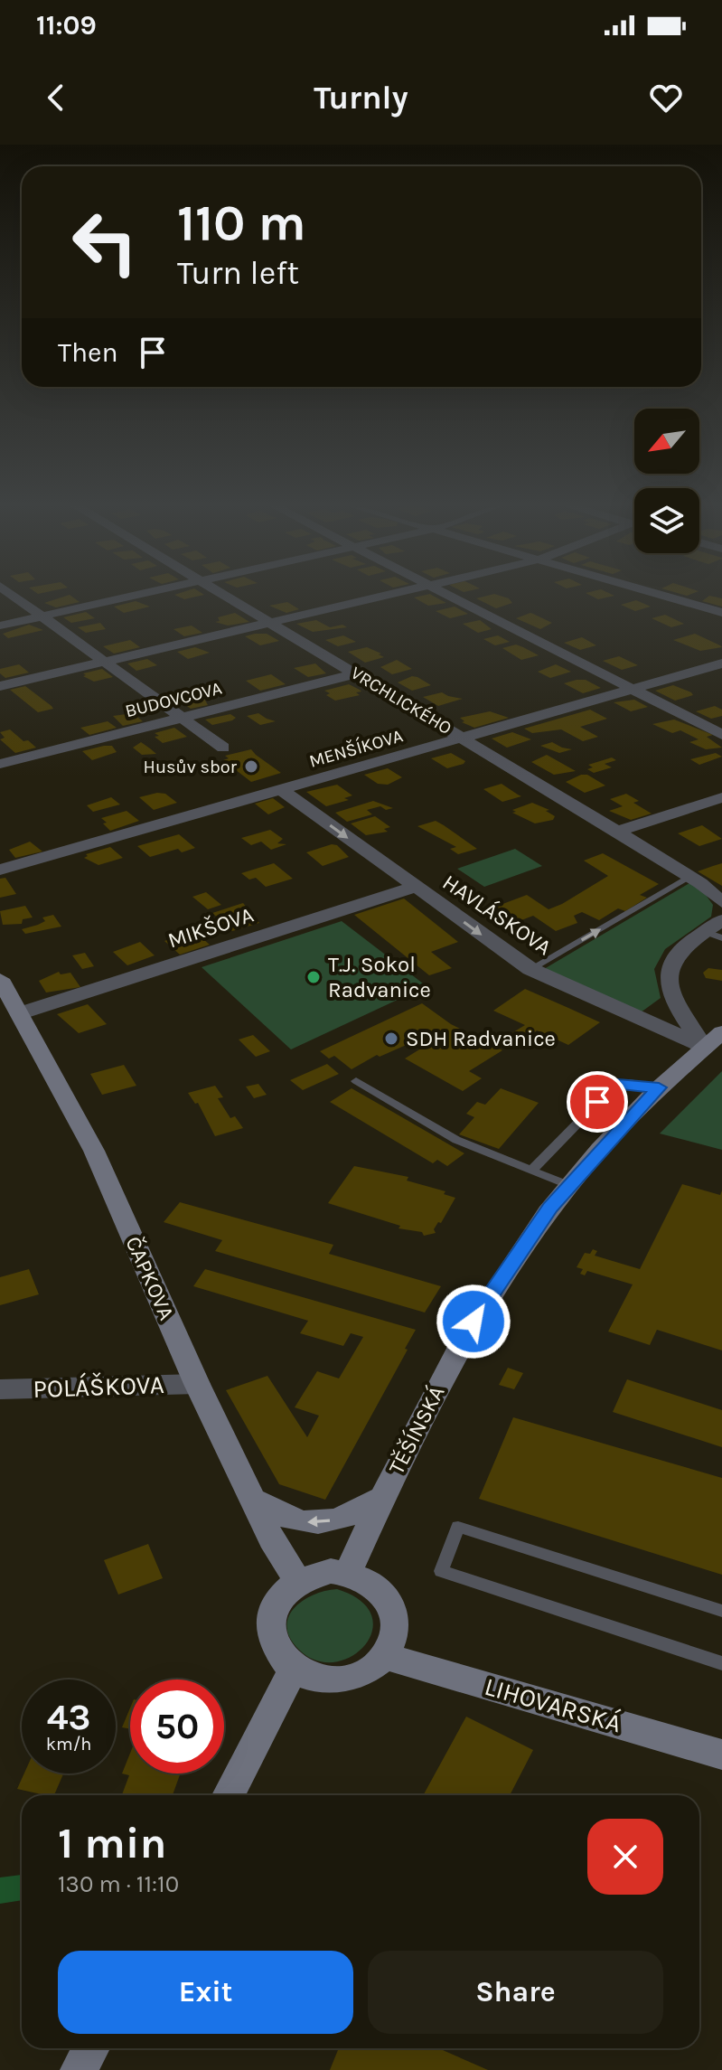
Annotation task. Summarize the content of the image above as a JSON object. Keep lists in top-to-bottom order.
{
  "streets": {
    "street": [
      "BUDOVCOVA",
      "VRCHLICKÉHO",
      "MENŠÍKOVA",
      "HAVLÁSKOVA",
      "MIKŠOVA",
      "ČAPKOVA",
      "POLÁŠKOVA",
      "TĚŠÍNSKÁ",
      "LIHOVARSKÁ"
    ]
  },
  "crossings": [
    ["BUDOVCOVA", "VRCHLICKÉHO"],
    ["VRCHLICKÉHO", "MENŠÍKOVA"],
    ["MENŠÍKOVA", "HAVLÁSKOVA"],
    ["HAVLÁSKOVA", "MIKŠOVA"],
    ["HAVLÁSKOVA", "TĚŠÍNSKÁ"],
    ["MIKŠOVA", "ČAPKOVA"],
    ["ČAPKOVA", "POLÁŠKOVA"],
    ["ČAPKOVA", "TĚŠÍNSKÁ"],
    ["ČAPKOVA", "LIHOVARSKÁ"],
    ["TĚŠÍNSKÁ", "LIHOVARSKÁ"]
  ],
  "one_way": ["HAVLÁSKOVA"],
  "places": ["Husův sbor", "T.J. Sokol Radvanice", "SDH Radvanice"],
  "north": "bottom left",
  "page": {
    "status": "11:09",
    "header": "Turnly",
    "turn": ["110 m", "Turn left"],
    "then": "Then",
    "speed": "43 km/h",
    "limit": "50",
    "heading": ["1 min", "130 m · 11:10"],
    "buttons": ["Exit", "Share"]
  }
}
